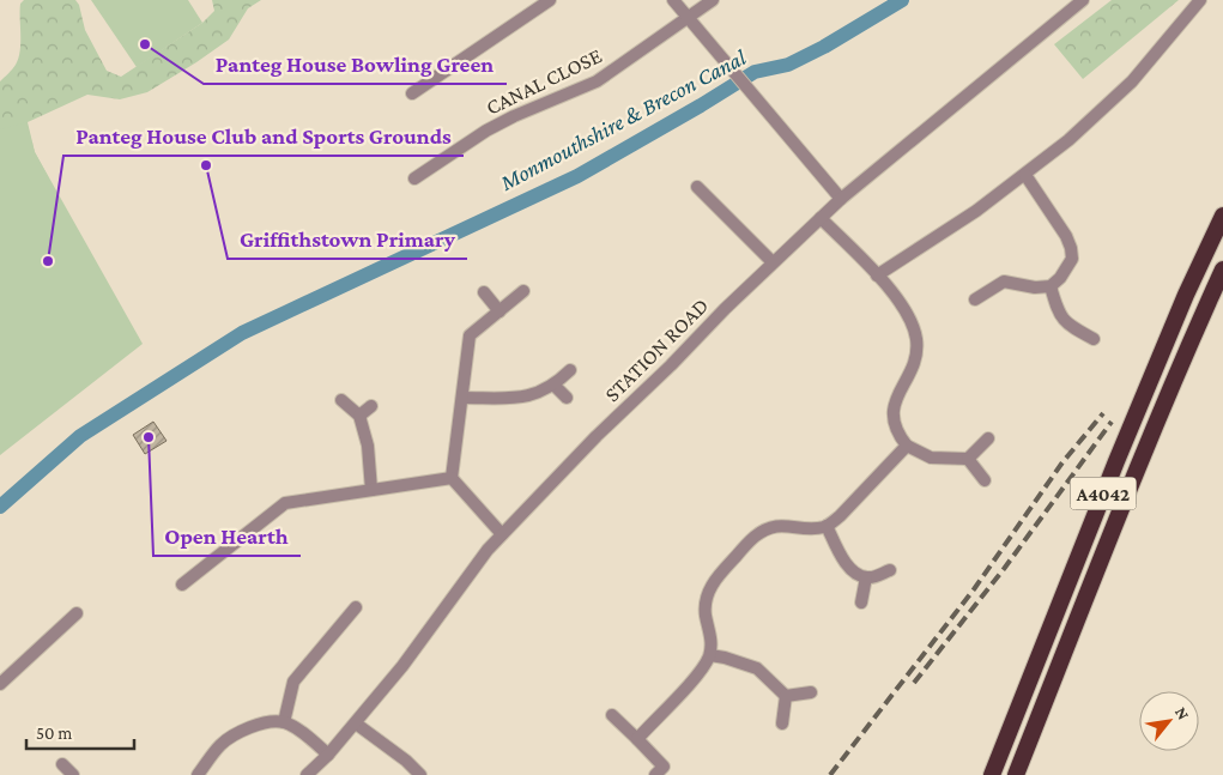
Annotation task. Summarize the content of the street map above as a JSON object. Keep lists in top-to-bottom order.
{
  "streets": {
    "highway": ["A4042"],
    "street": ["CANAL CLOSE", "STATION ROAD"]
  },
  "water": ["Monmouthshire & Brecon Canal"],
  "places": [
    "Panteg House Bowling Green",
    "Griffithstown Primary",
    "Panteg House Club and Sports Grounds",
    "Open Hearth"
  ],
  "scale_bar": "50 m",
  "north": "top right"
}
